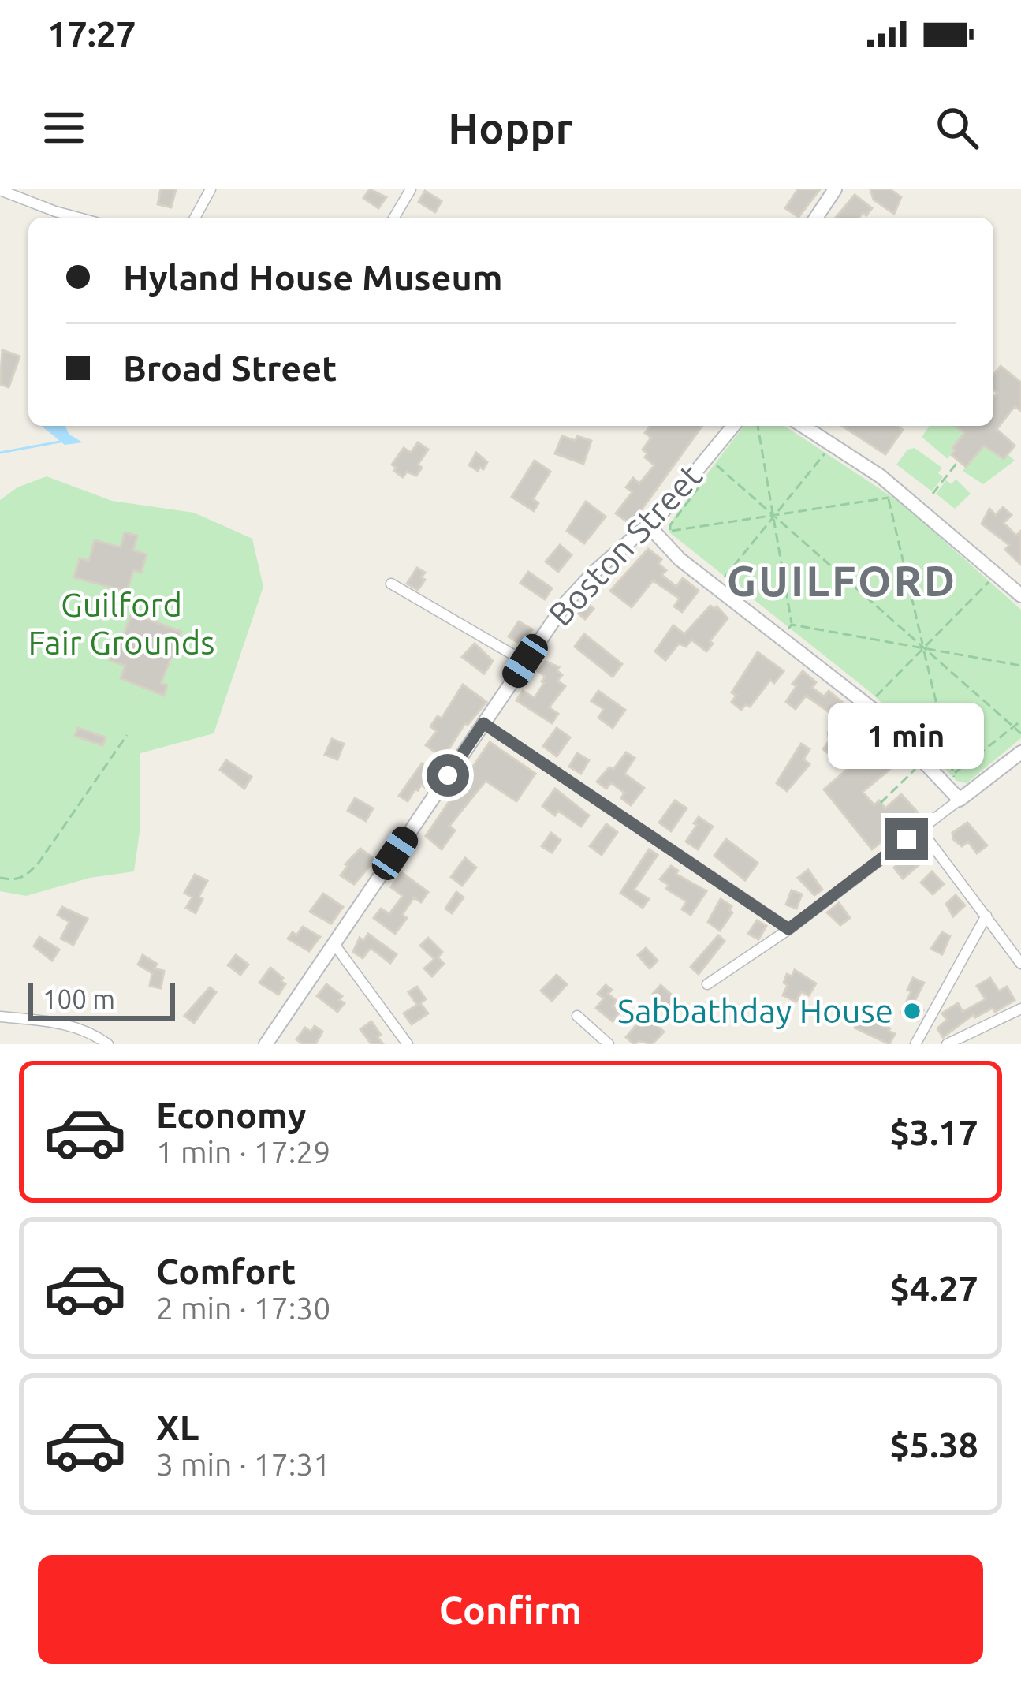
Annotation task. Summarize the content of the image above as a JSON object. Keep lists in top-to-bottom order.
{
  "streets": {
    "main road": ["Boston Street"]
  },
  "districts": ["GUILFORD"],
  "parks": ["Guilford Fair Grounds"],
  "places": ["Sabbathday House"],
  "scale_bar": "100 m",
  "page": {
    "status": "17:27",
    "header": "Hoppr",
    "banner": ["Hyland House Museum", "Broad Street"],
    "bubble": "1 min",
    "scale": "100 m",
    "list": [
      {
        "name": "Economy",
        "note": "1 min · 17:29",
        "value": "$3.17"
      },
      {
        "name": "Comfort",
        "note": "2 min · 17:30",
        "value": "$4.27"
      },
      {
        "name": "XL",
        "note": "3 min · 17:31",
        "value": "$5.38"
      }
    ],
    "buttons": "Confirm"
  }
}
